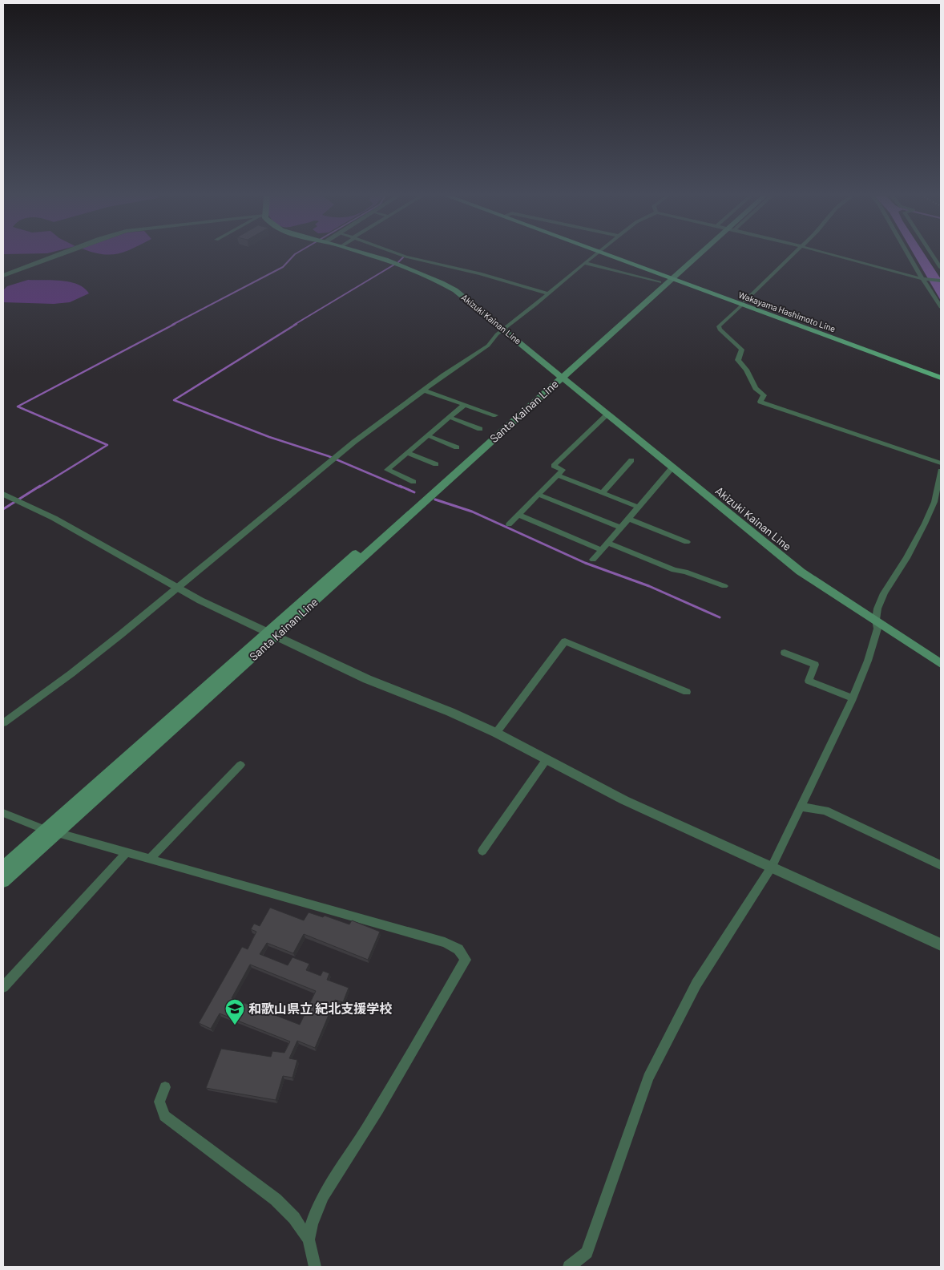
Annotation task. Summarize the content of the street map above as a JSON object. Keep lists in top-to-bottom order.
{
  "streets": {
    "main road": ["Wakayama Hashimoto Line", "Akizuki Kainan Line", "Santa Kainan Line"]
  },
  "crossings": [
    ["Akizuki Kainan Line", "Santa Kainan Line"]
  ],
  "places": {
    "school or university": ["和歌山県立 紀北支援学校"]
  }
}
